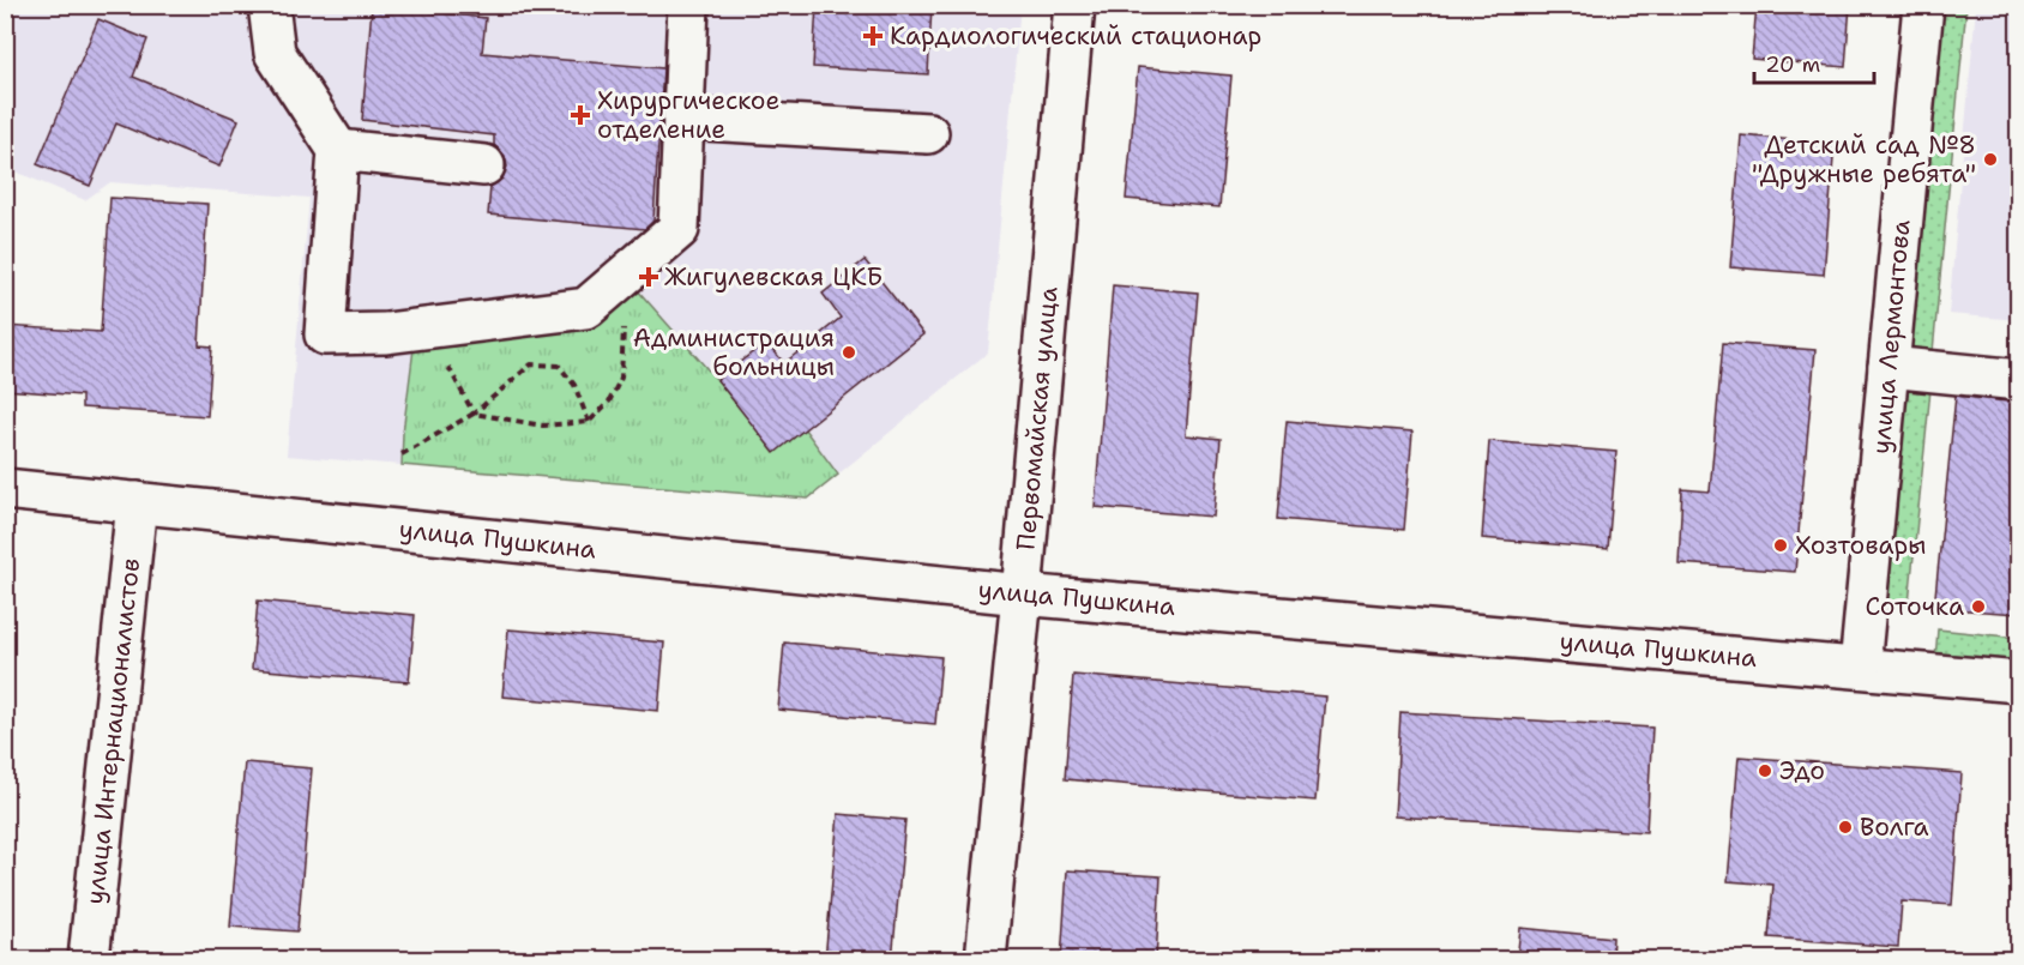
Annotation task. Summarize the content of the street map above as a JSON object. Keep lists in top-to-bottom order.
{
  "streets": {
    "street": [
      "улица Лермонтова",
      "Первомайская улица",
      "улица Пушкина",
      "улица Интернационалистов"
    ]
  },
  "crossings": [
    ["улица Лермонтова", "улица Пушкина"],
    ["Первомайская улица", "улица Пушкина"],
    ["улица Пушкина", "улица Интернационалистов"]
  ],
  "places": {
    "health": ["Кардиологический стационар", "Хирургическое отделение", "Жигулевская ЦКБ"],
    "other": [
      "Детский сад №8 \"Дружные ребята\"",
      "Администрация больницы",
      "Хозтовары",
      "Соточка",
      "Эдо",
      "Волга"
    ]
  },
  "scale_bar": "20 m"
}
